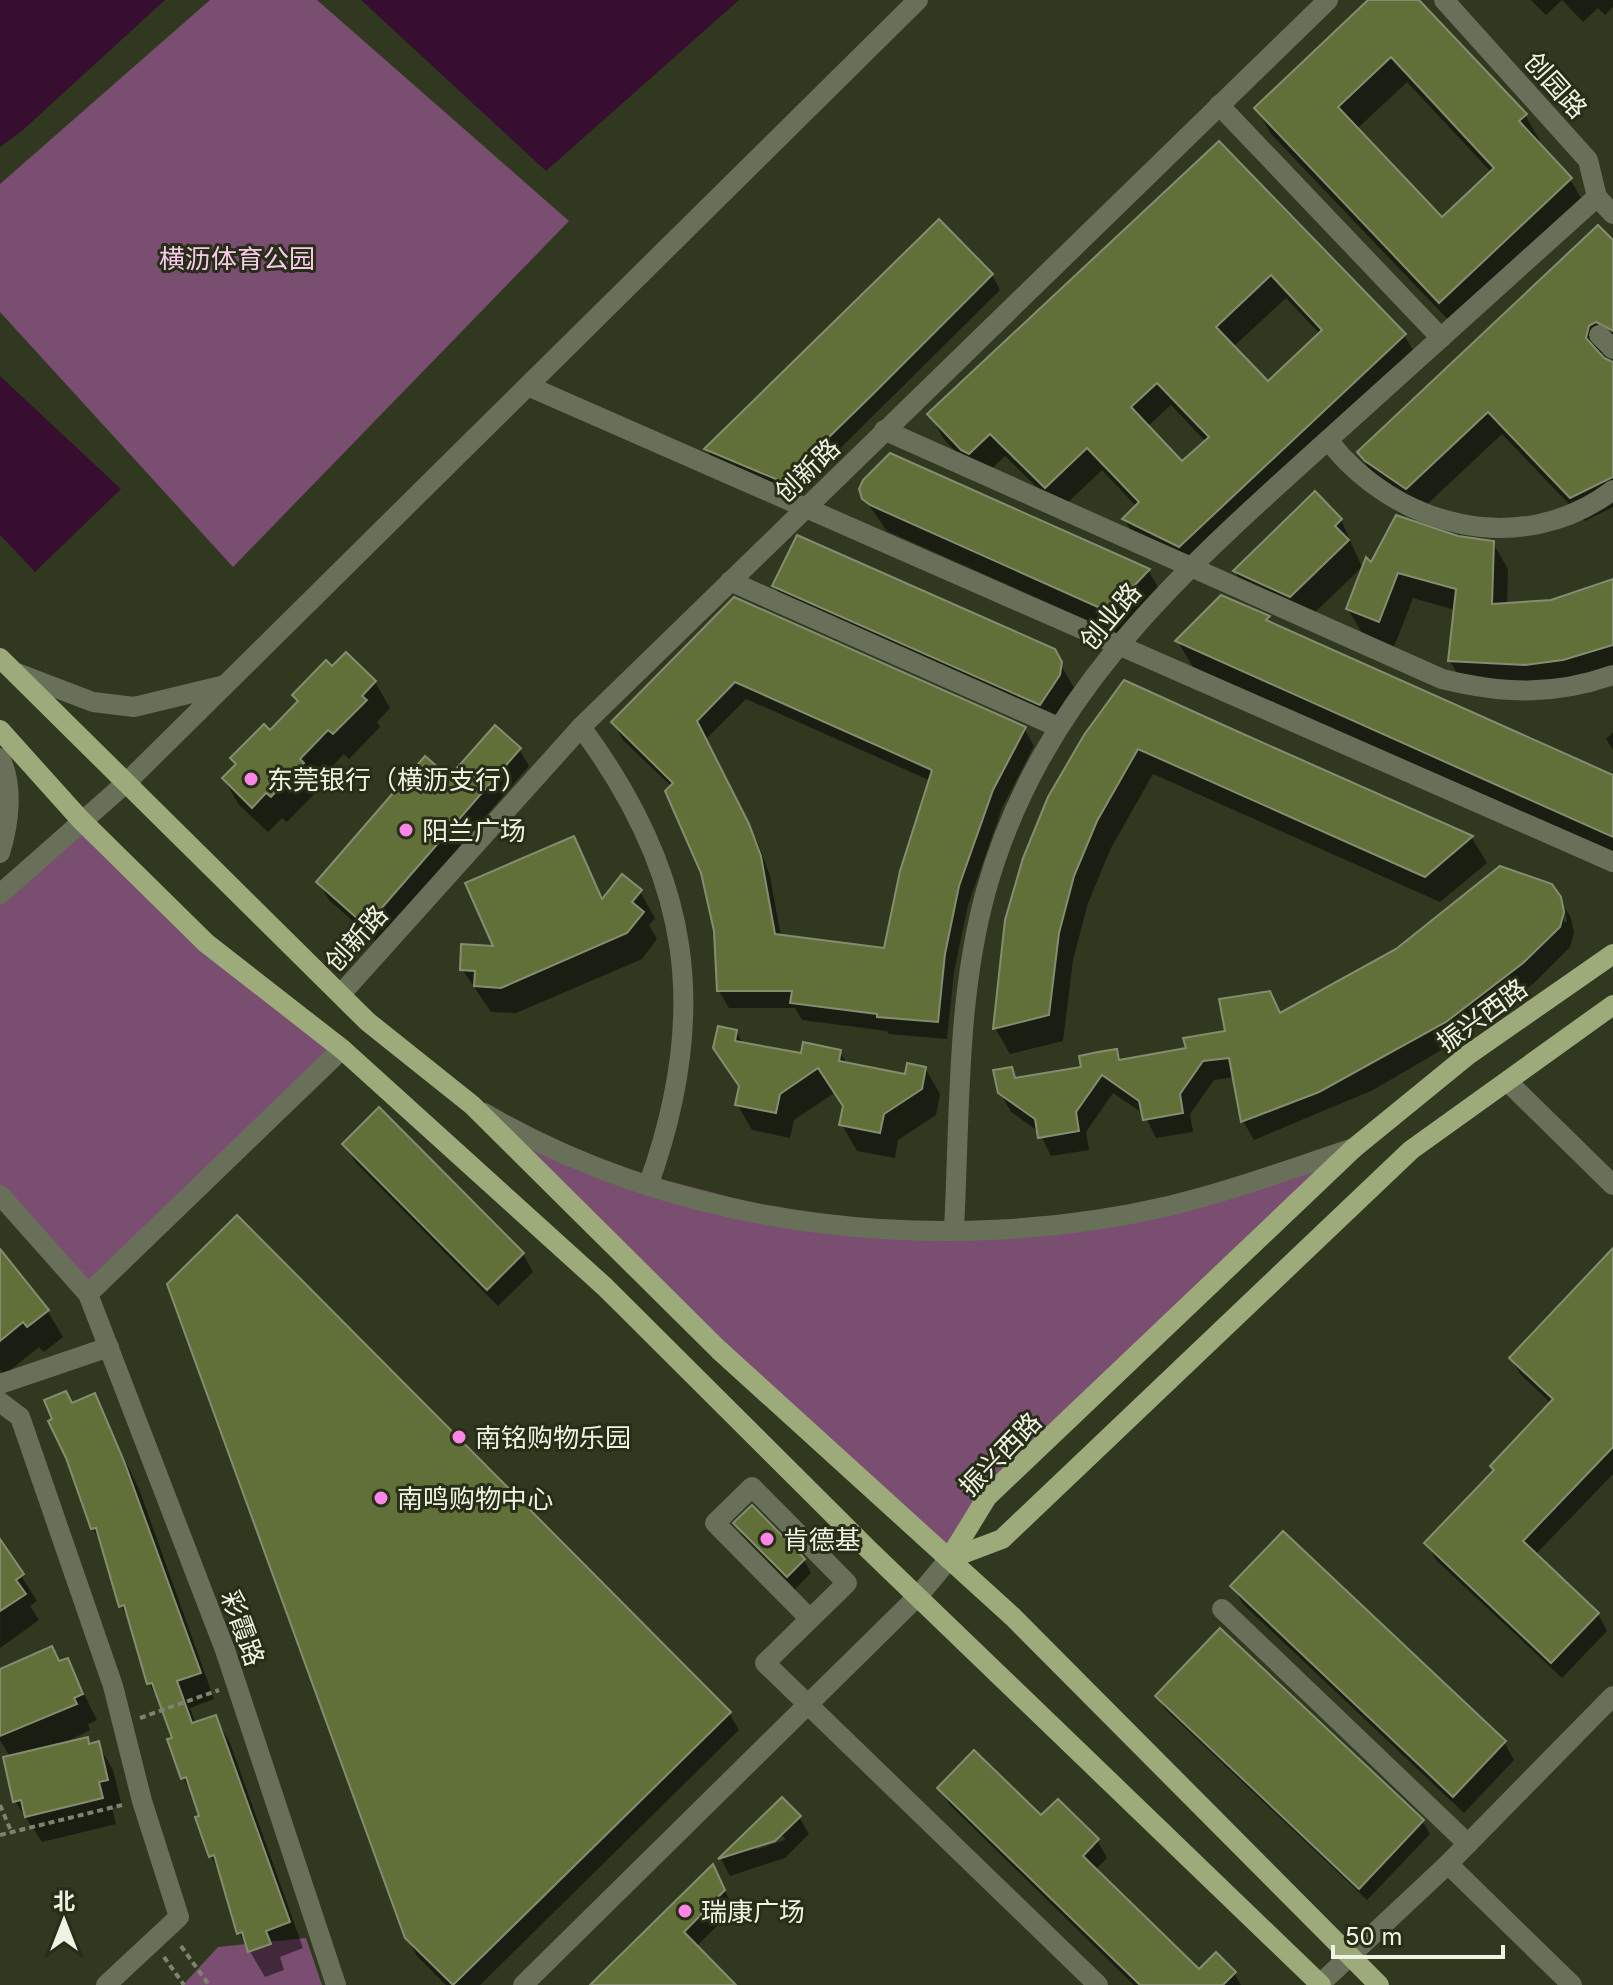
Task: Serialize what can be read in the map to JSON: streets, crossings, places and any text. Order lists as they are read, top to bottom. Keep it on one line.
{"streets":{"main road":["振兴西路"],"street":["创园路","创新路","创业路","彩霞路"]},"crossings":[["创园路","创业路"]],"parks":["横沥体育公园"],"places":["东莞银行（横沥支行）","阳兰广场","南铭购物乐园","南鸣购物中心","肯德基","瑞康广场"],"scale_bar":"50 m","north":"top"}
